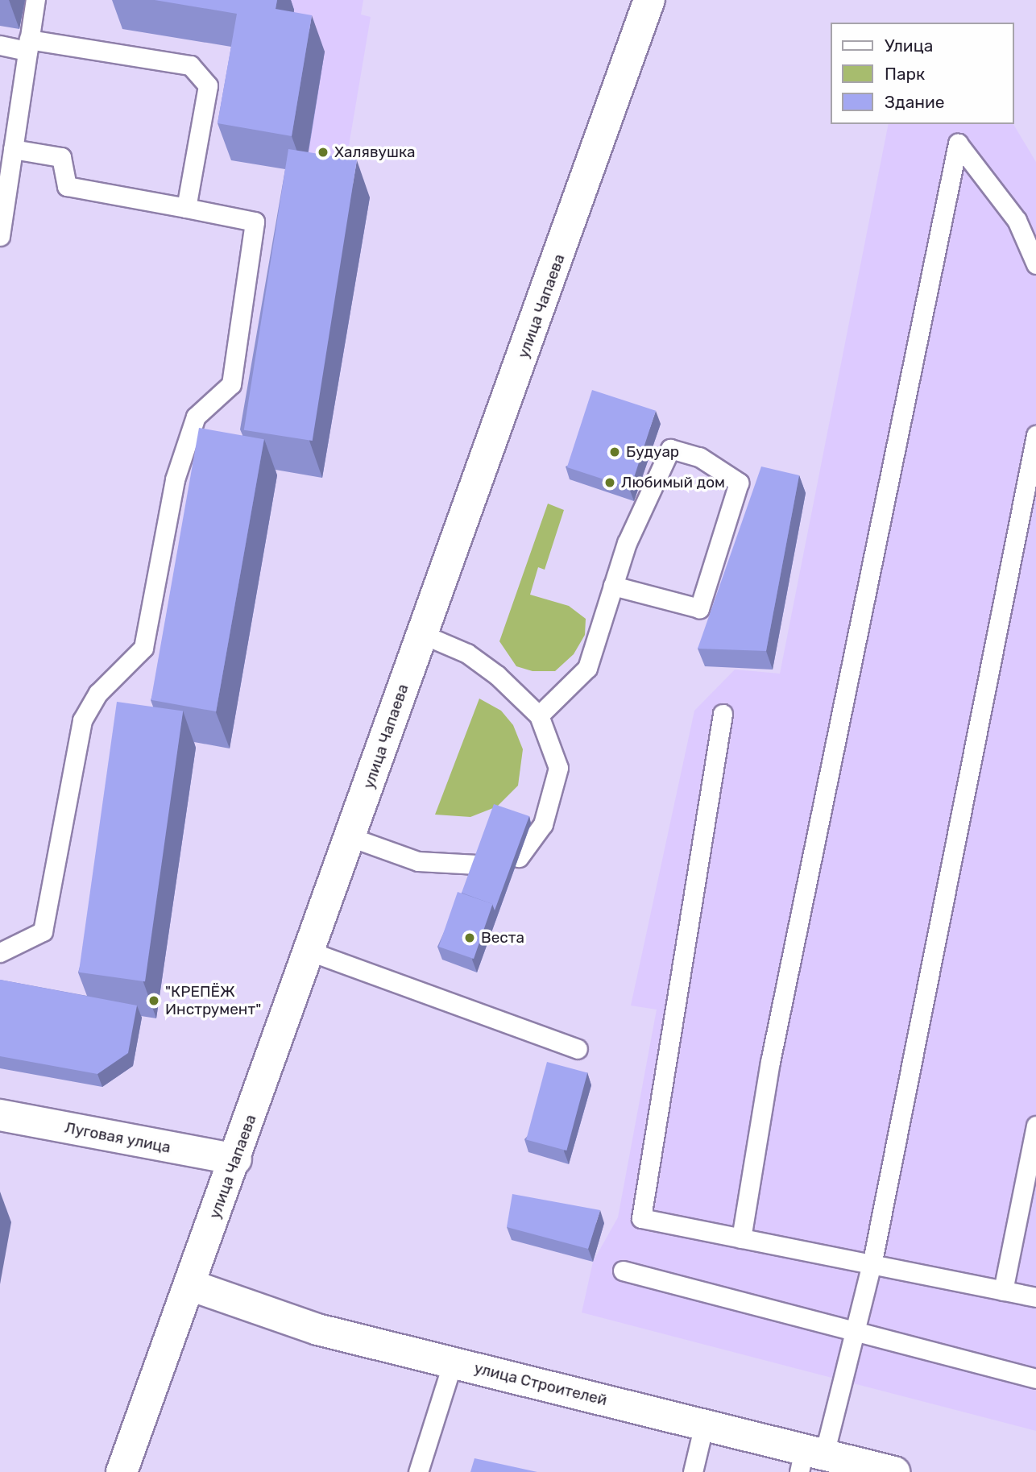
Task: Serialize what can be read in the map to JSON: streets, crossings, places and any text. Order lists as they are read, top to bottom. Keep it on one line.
{"streets":{"main road":["улица Чапаева","Луговая улица","улица Строителей"]},"crossings":[["улица Чапаева","Луговая улица"],["улица Чапаева","улица Строителей"]],"places":["Халявушка","Будуар","Любимый дом","Веста","\"КРЕПЁЖ Инструмент\""],"legend":["Улица","Парк","Здание"]}
